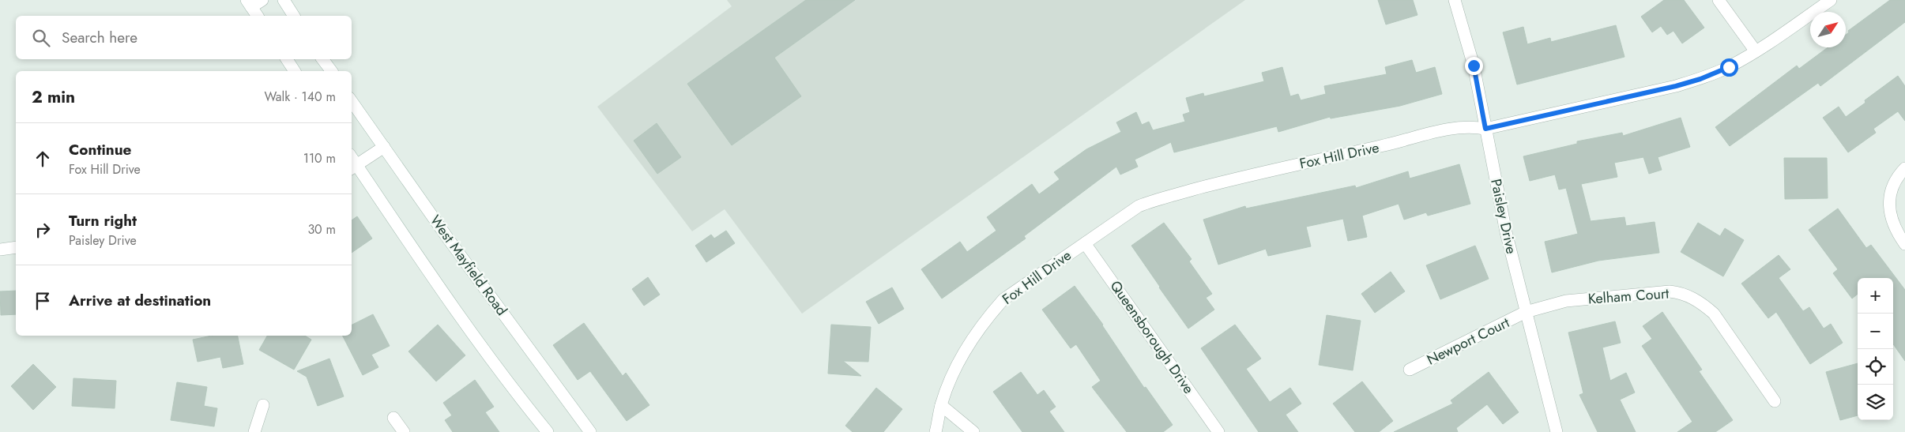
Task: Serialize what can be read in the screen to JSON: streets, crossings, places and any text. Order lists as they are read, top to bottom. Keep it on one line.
{"streets":{"street":["Fox Hill Drive","Paisley Drive","West Mayfield Road","Kelham Court","Queensborough Drive","Newport Court"]},"crossings":[["Fox Hill Drive","Paisley Drive"],["Fox Hill Drive","Queensborough Drive"],["Paisley Drive","Kelham Court"],["Paisley Drive","Newport Court"],["Kelham Court","Newport Court"]],"north":"top right","page":{"search":"Search here","heading":["2 min","Walk · 140 m"],"list":[["Continue","Fox Hill Drive","110 m"],["Turn right","Paisley Drive","30 m"],"Arrive at destination"],"map_buttons":["+","−"]}}
